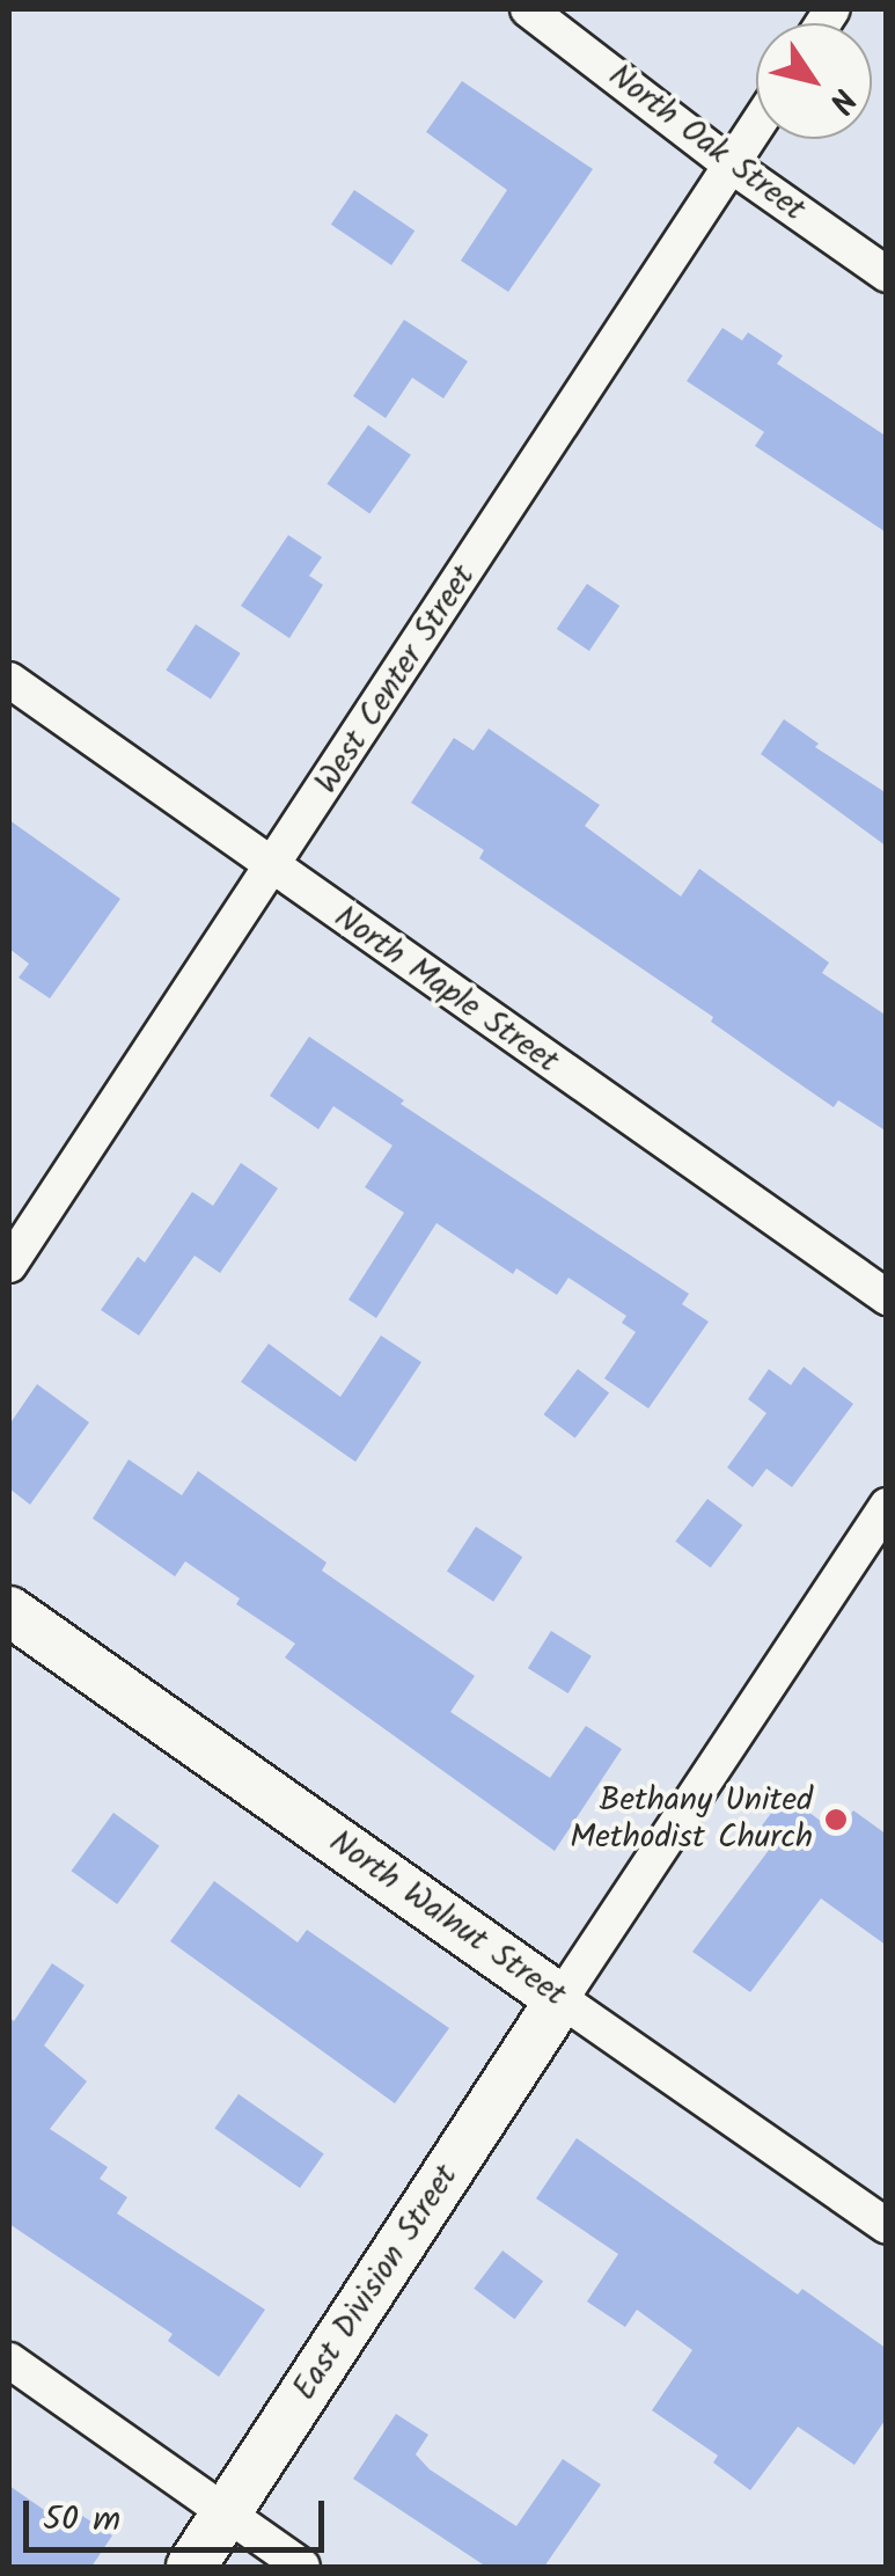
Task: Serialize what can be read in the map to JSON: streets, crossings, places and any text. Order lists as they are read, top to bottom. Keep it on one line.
{"streets":{"street":["North Oak Street","West Center Street","North Maple Street","North Walnut Street","East Division Street"]},"crossings":[["North Oak Street","West Center Street"],["West Center Street","North Maple Street"],["North Walnut Street","East Division Street"]],"places":["Bethany United Methodist Church"],"scale_bar":"50 m","north":"bottom right"}
